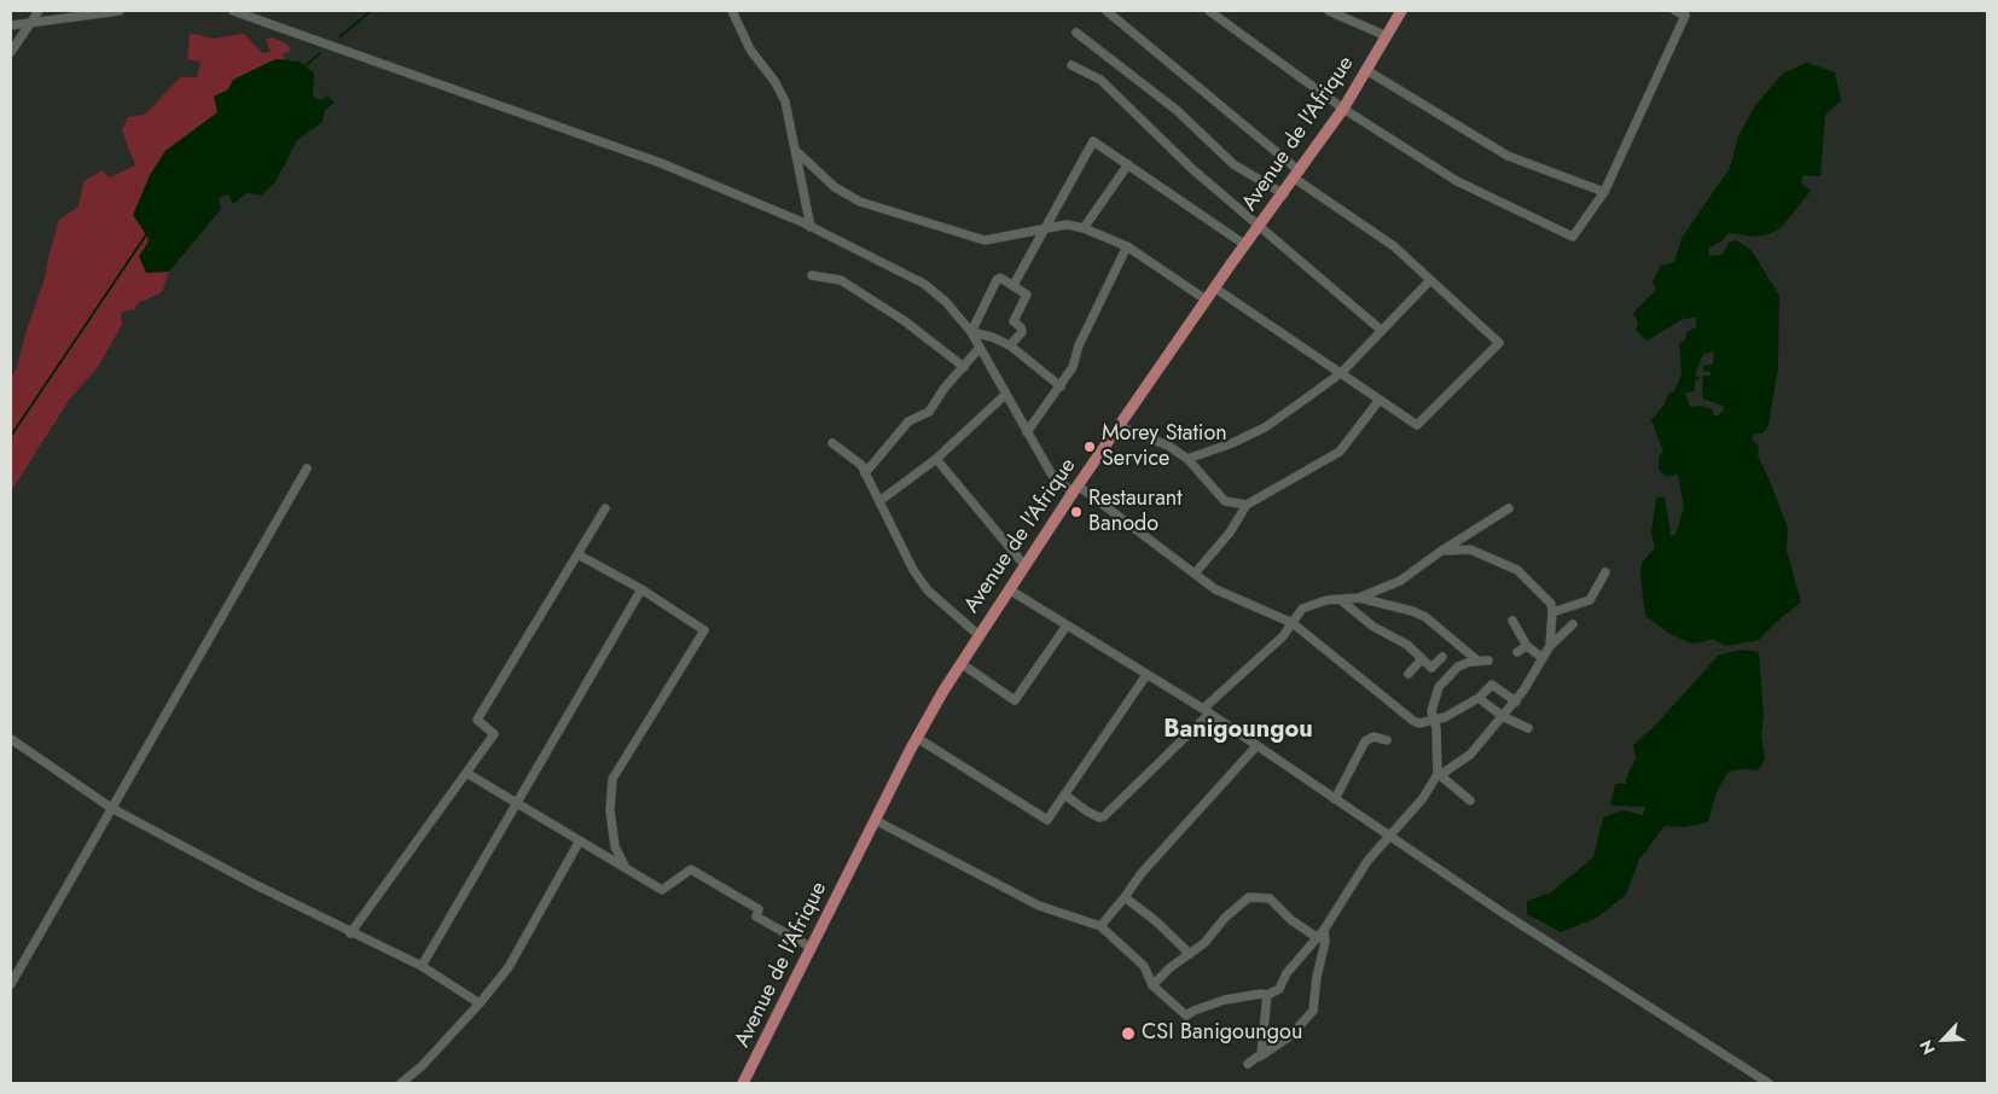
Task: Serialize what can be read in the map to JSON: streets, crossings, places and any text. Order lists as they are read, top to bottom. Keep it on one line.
{"streets":{"main road":["Avenue de l'Afrique"]},"districts":["Banigoungou"],"places":["Morey Station Service","Restaurant Banodo","CSI Banigoungou"],"north":"bottom left"}
